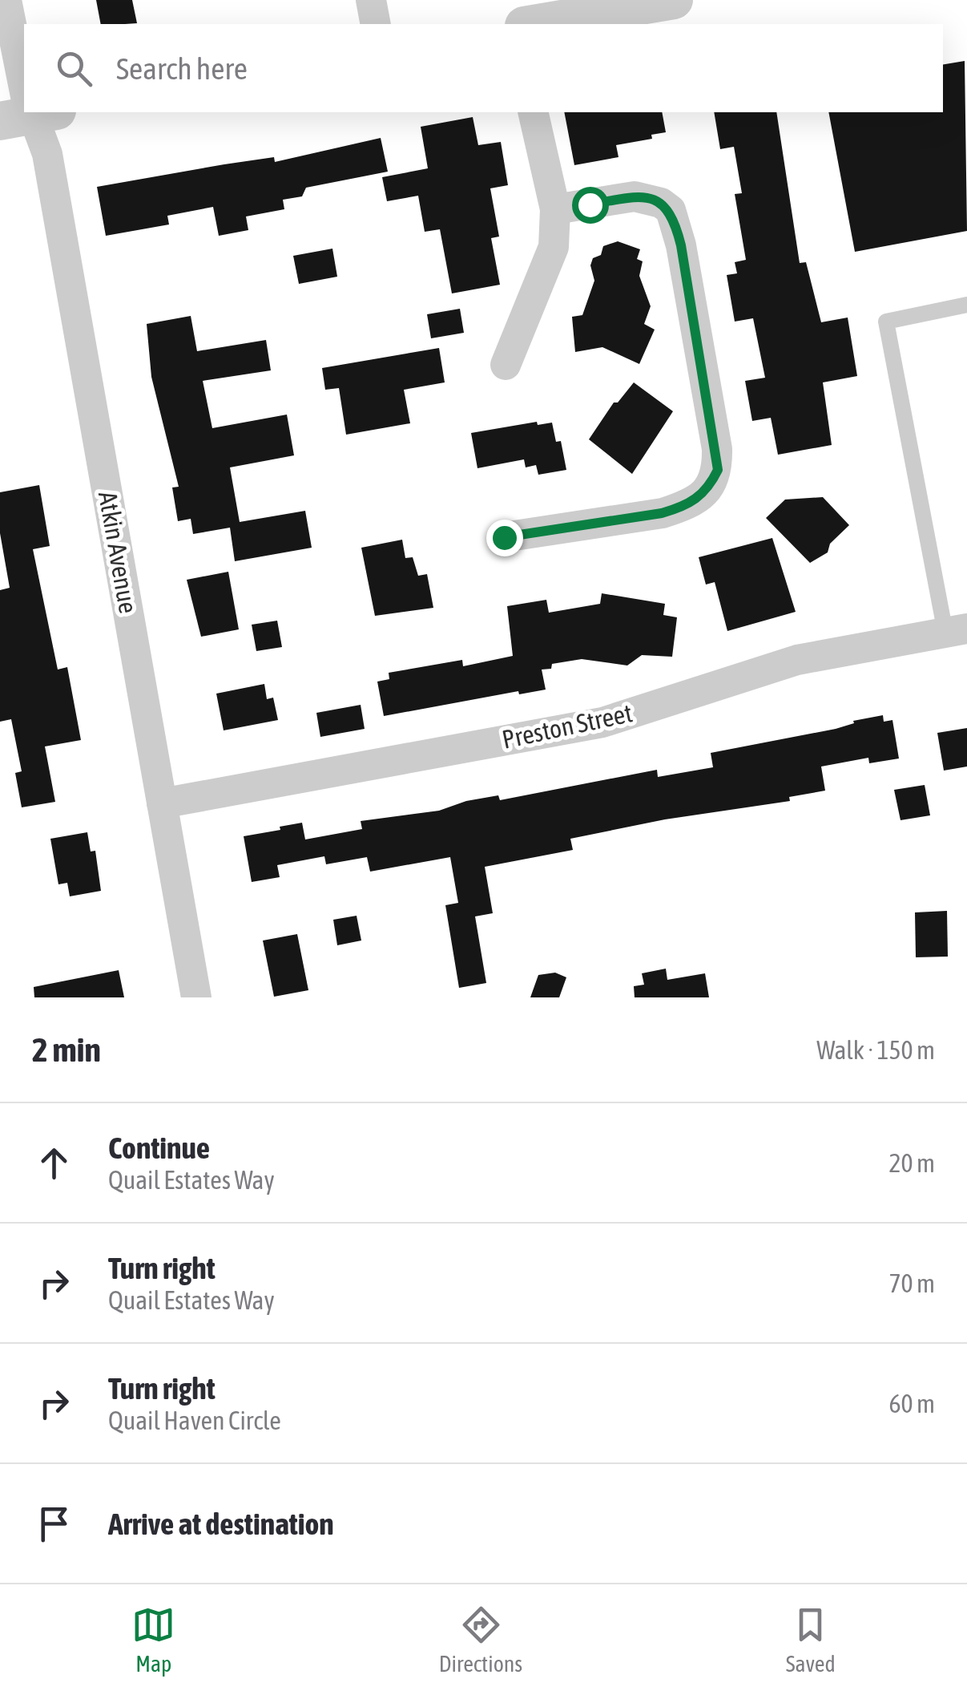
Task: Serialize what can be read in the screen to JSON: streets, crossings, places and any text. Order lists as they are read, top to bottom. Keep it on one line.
{"streets":{"street":["Atkin Avenue","Preston Street"]},"crossings":[["Atkin Avenue","Preston Street"]],"page":{"search":"Search here","heading":["2 min","Walk · 150 m"],"list":[["Continue","Quail Estates Way","20 m"],["Turn right","Quail Estates Way","70 m"],["Turn right","Quail Haven Circle","60 m"],"Arrive at destination"],"nav":["Map","Directions","Saved"]}}
